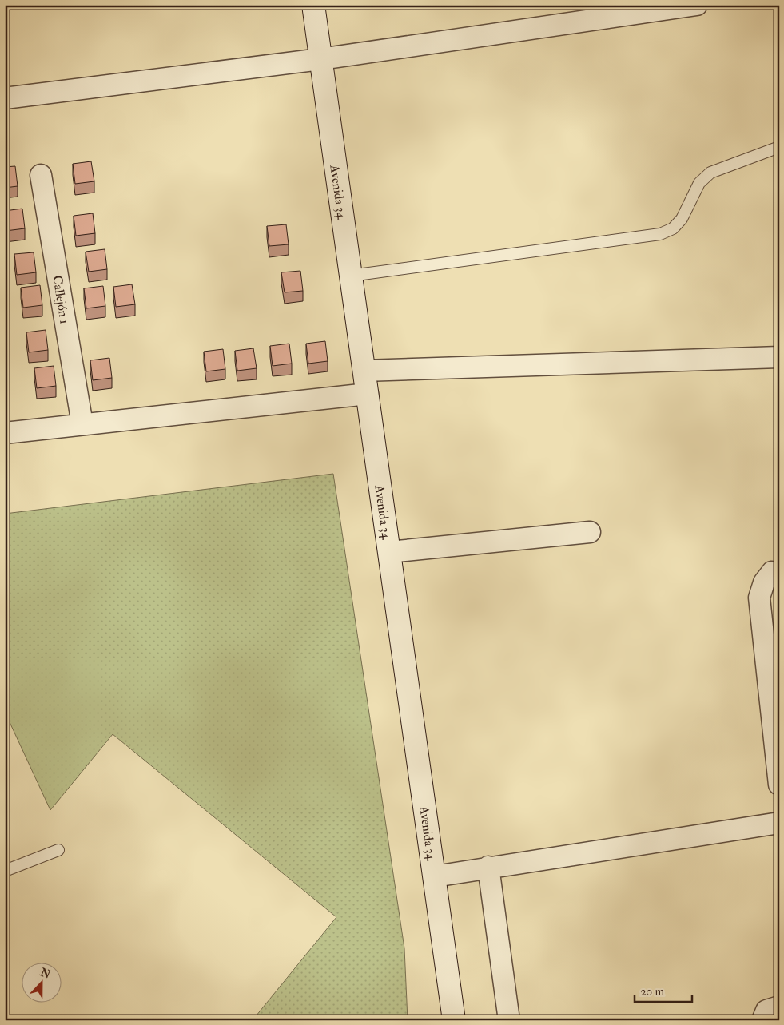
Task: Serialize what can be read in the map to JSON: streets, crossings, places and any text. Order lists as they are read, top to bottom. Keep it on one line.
{"streets":{"street":["Avenida 34","Callejón 1"]},"scale_bar":"20 m","north":"top"}
